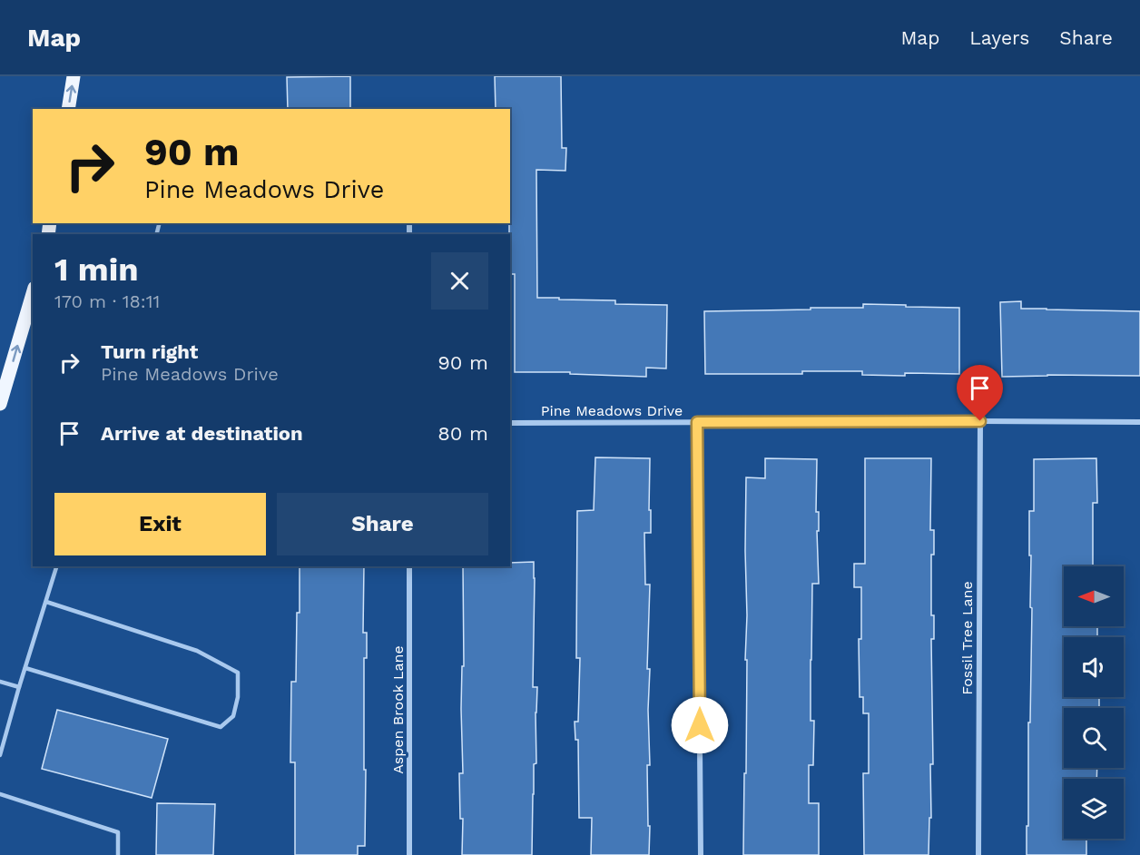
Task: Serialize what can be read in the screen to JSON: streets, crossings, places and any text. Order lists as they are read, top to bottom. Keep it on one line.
{"streets":{"street":["Pine Meadows Drive","Fossil Tree Lane","Aspen Brook Lane"]},"crossings":[["Pine Meadows Drive","Fossil Tree Lane"]],"north":"left","page":{"header":"Map","nav":["Map","Layers","Share"],"turn":["90 m","Pine Meadows Drive"],"heading":["1 min","170 m · 18:11"],"list":[{"name":"Turn right","note":"Pine Meadows Drive","value":"90 m"},{"name":"Arrive at destination","value":"80 m"}],"buttons":["Exit","Share"]}}
